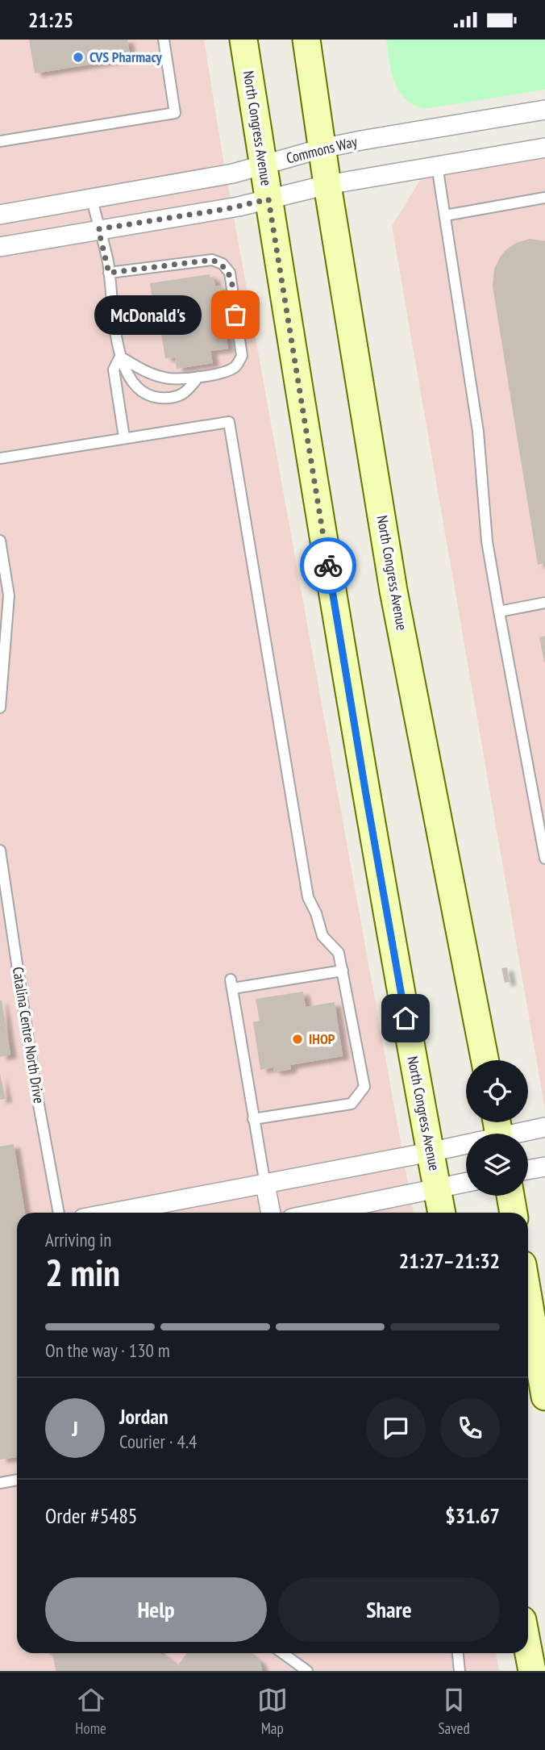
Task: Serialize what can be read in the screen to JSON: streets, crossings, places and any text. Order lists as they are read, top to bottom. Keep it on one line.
{"streets":{"main road":["North Congress Avenue"],"street":["Commons Way"],"lane":["Catalina Centre North Drive"]},"crossings":[["North Congress Avenue","Commons Way"]],"places":["CVS Pharmacy","McDonald's","IHOP"],"page":{"status":"21:25","bubble":"McDonald's","heading":["2 min","Arriving in","21:27–21:32"],"panel":["Jordan","Courier · 4.4","Order #5485","$31.67"],"bar":"On the way · 130 m","round":"J","buttons":["Help","Share"],"tabs":["Home","Map","Saved"]}}
